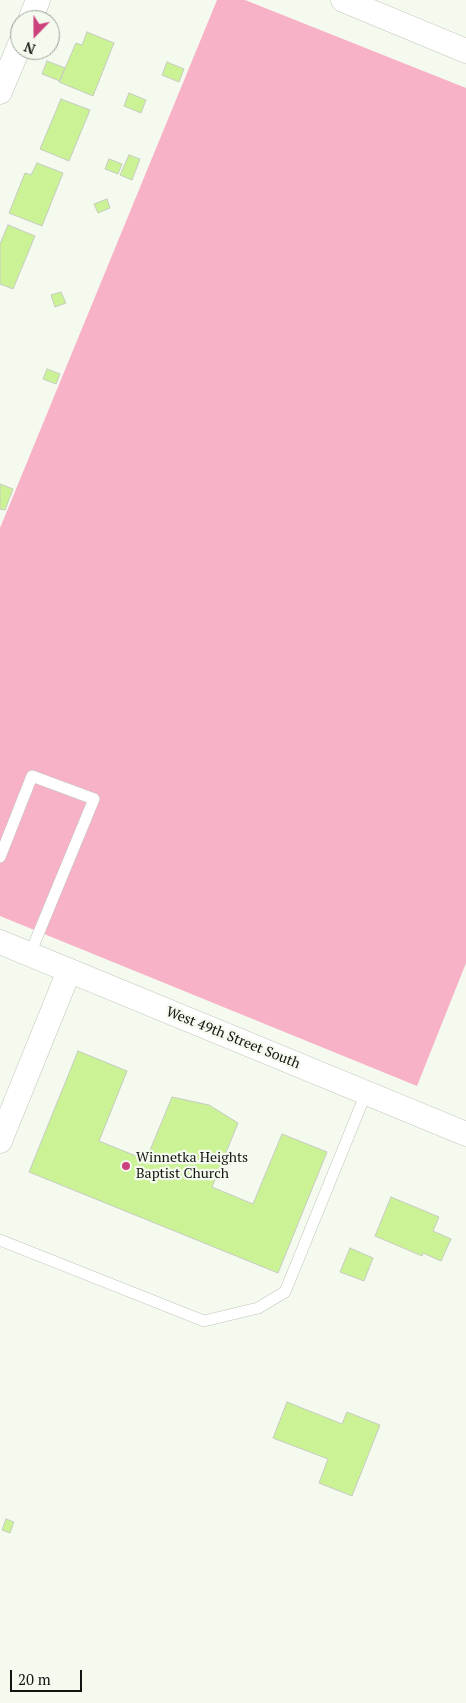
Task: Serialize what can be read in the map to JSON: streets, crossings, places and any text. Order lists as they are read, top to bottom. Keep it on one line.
{"streets":{"street":["West 49th Street South"]},"places":["Winnetka Heights Baptist Church"],"scale_bar":"20 m","north":"bottom"}
